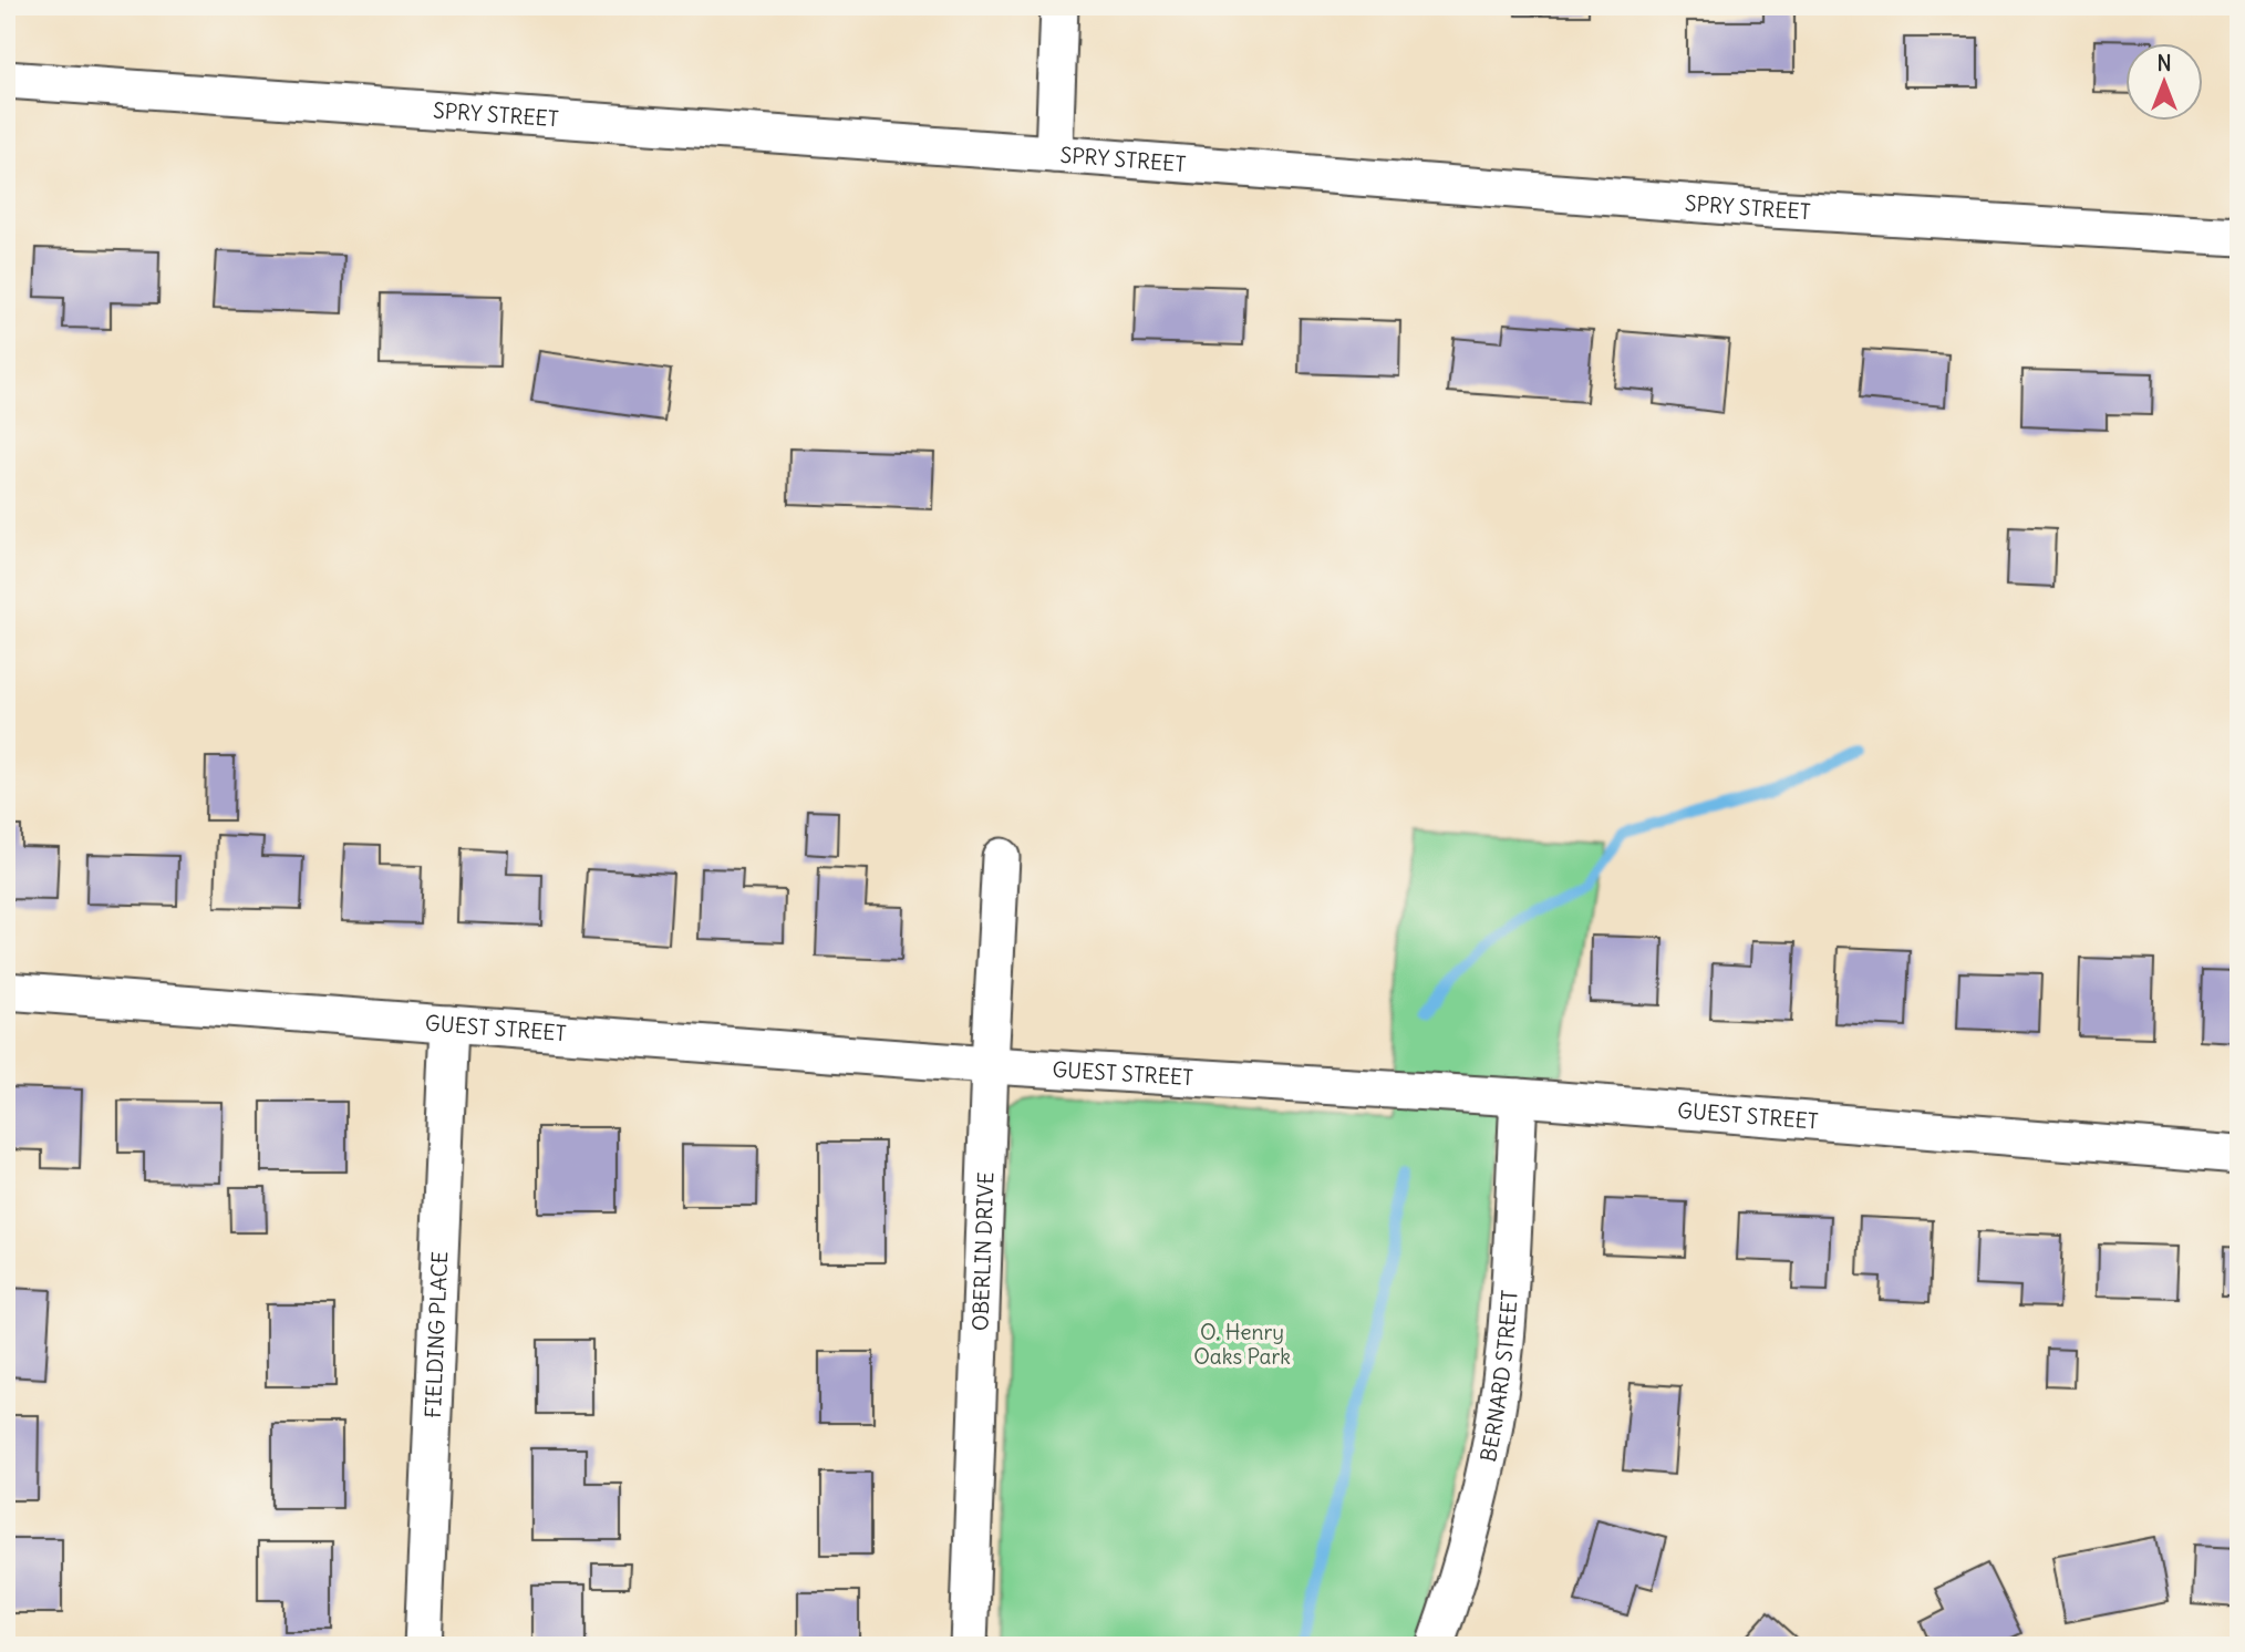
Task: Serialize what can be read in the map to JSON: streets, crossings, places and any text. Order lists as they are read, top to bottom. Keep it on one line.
{"streets":{"street":["SPRY STREET","GUEST STREET","OBERLIN DRIVE","FIELDING PLACE","BERNARD STREET"]},"crossings":[["GUEST STREET","OBERLIN DRIVE"],["GUEST STREET","FIELDING PLACE"],["GUEST STREET","BERNARD STREET"]],"parks":["O. Henry Oaks Park"],"north":"top"}
